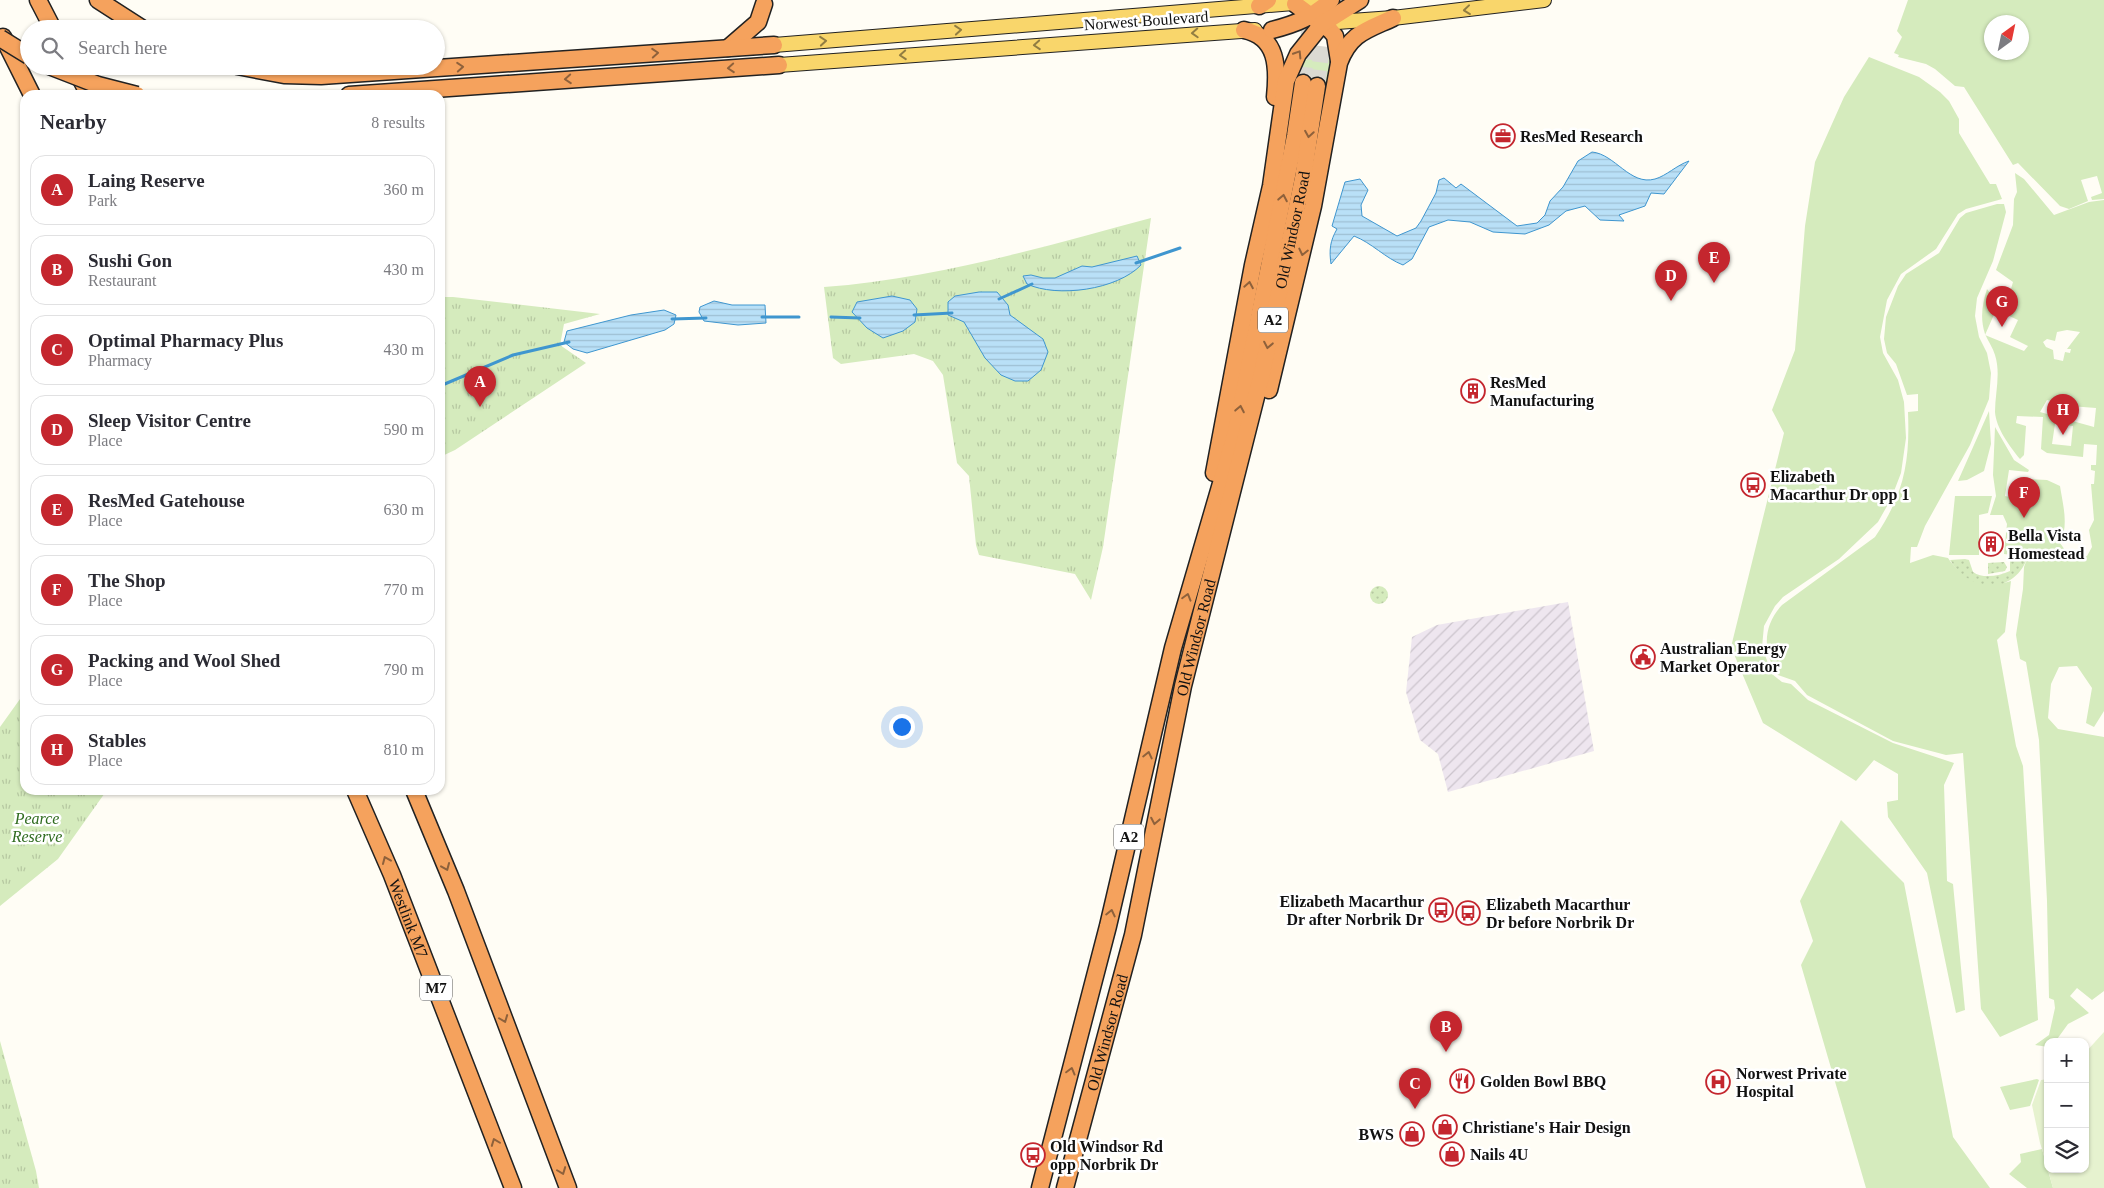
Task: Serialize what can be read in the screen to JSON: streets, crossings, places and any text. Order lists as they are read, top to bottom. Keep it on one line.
{"streets":{"highway":["Old Windsor Road","A2","Westlink M7","M7"],"main road":["Norwest Boulevard"]},"parks":["Pearce Reserve"],"places":{"office":["ResMed Research"],"building":["ResMed Manufacturing","Bella Vista Homestead"],"bus stop":["Elizabeth Macarthur Dr opp 1","Elizabeth Macarthur Dr after Norbrik Dr","Elizabeth Macarthur Dr before Norbrik Dr","Old Windsor Rd opp Norbrik Dr"],"public building":["Australian Energy Market Operator"],"restaurant":["Golden Bowl BBQ"],"hospital":["Norwest Private Hospital"],"shop":["Christiane's Hair Design","BWS","Nails 4U"]},"north":"top right","page":{"search":"Search here","heading":["Nearby","8 results"],"list":[{"mark":"A","name":"Laing Reserve","note":"Park","value":"360 m"},{"mark":"B","name":"Sushi Gon","note":"Restaurant","value":"430 m"},{"mark":"C","name":"Optimal Pharmacy Plus","note":"Pharmacy","value":"430 m"},{"mark":"D","name":"Sleep Visitor Centre","note":"Place","value":"590 m"},{"mark":"E","name":"ResMed Gatehouse","note":"Place","value":"630 m"},{"mark":"F","name":"The Shop","note":"Place","value":"770 m"},{"mark":"G","name":"Packing and Wool Shed","note":"Place","value":"790 m"},{"mark":"H","name":"Stables","note":"Place","value":"810 m"}],"pins":["E","D","G","A","H","F","B","C"],"map_buttons":["+","−"]}}
